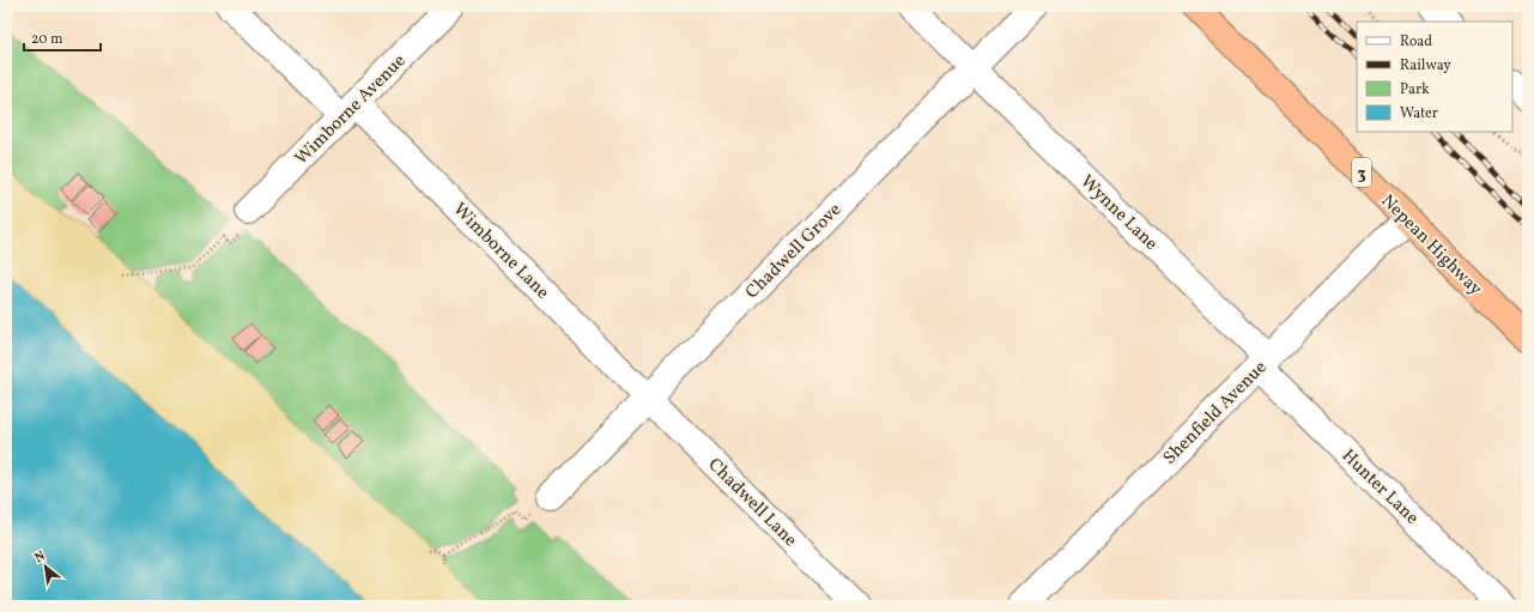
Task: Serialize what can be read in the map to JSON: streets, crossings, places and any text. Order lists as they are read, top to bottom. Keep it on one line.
{"streets":{"highway":["3","Nepean Highway"],"street":["Wimborne Avenue","Wynne Lane","Wimborne Lane","Chadwell Grove","Shenfield Avenue","Hunter Lane","Chadwell Lane"]},"crossings":[["Wimborne Avenue","Wimborne Lane"],["Wynne Lane","Chadwell Grove"],["Wynne Lane","Shenfield Avenue"],["Wynne Lane","Hunter Lane"],["Nepean Highway","Shenfield Avenue"],["Wimborne Lane","Chadwell Grove"],["Wimborne Lane","Chadwell Lane"],["Chadwell Grove","Chadwell Lane"],["Shenfield Avenue","Hunter Lane"]],"legend":["Road","Railway","Park","Water"],"scale_bar":"20 m","north":"top left"}
